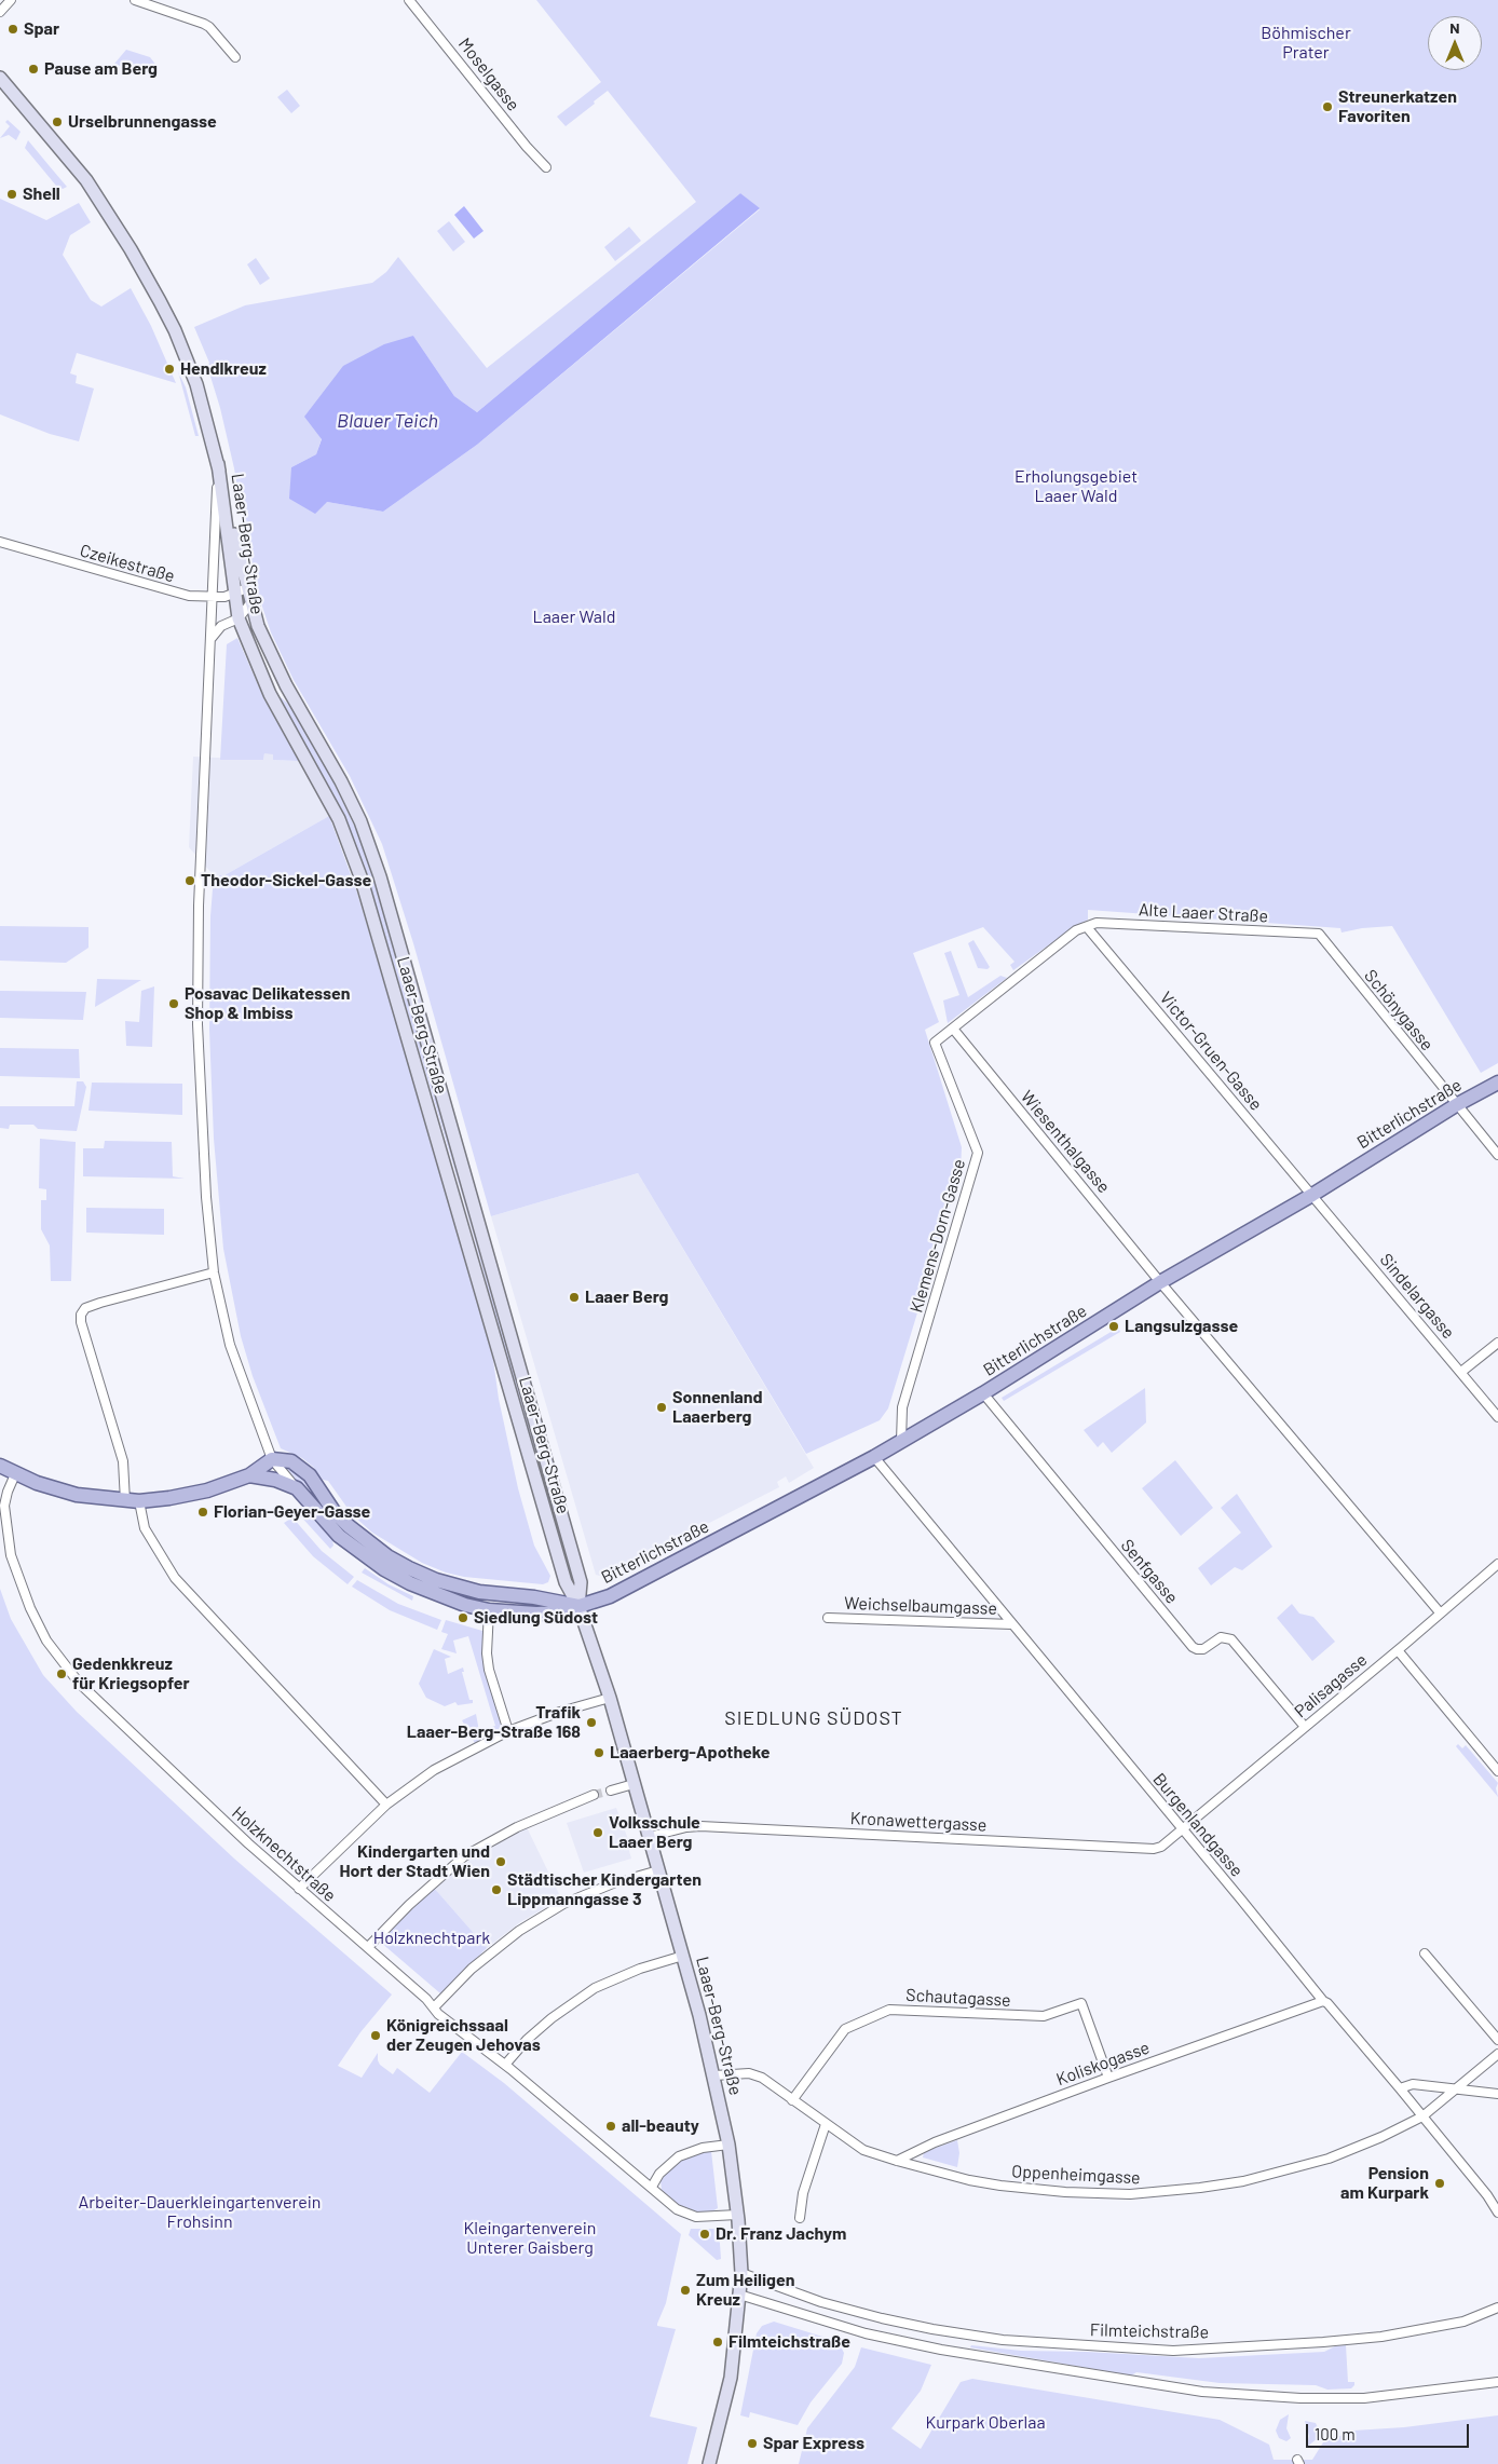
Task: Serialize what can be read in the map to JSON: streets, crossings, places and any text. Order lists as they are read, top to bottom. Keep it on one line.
{"streets":{"main road":["Laaer-Berg-Straße","Bitterlichstraße"],"street":["Moselgasse","Czeikestraße","Alte Laaer Straße","Schönygasse","Victor-Gruen-Gasse","Wiesenthalgasse","Klemens-Dorn-Gasse","Sindelargasse","Senfgasse","Weichselbaumgasse","Palisagasse","Kronawettergasse","Burgenlandgasse","Holzknechtstraße","Schautagasse","Koliskogasse","Oppenheimgasse","Filmteichstraße"]},"crossings":[["Laaer-Berg-Straße","Czeikestraße"],["Laaer-Berg-Straße","Bitterlichstraße"],["Laaer-Berg-Straße","Kronawettergasse"],["Laaer-Berg-Straße","Holzknechtstraße"],["Laaer-Berg-Straße","Oppenheimgasse"],["Laaer-Berg-Straße","Filmteichstraße"],["Alte Laaer Straße","Schönygasse"],["Alte Laaer Straße","Victor-Gruen-Gasse"],["Alte Laaer Straße","Klemens-Dorn-Gasse"],["Schönygasse","Bitterlichstraße"],["Victor-Gruen-Gasse","Bitterlichstraße"],["Victor-Gruen-Gasse","Klemens-Dorn-Gasse"],["Victor-Gruen-Gasse","Sindelargasse"],["Bitterlichstraße","Wiesenthalgasse"],["Bitterlichstraße","Klemens-Dorn-Gasse"],["Bitterlichstraße","Sindelargasse"],["Bitterlichstraße","Senfgasse"],["Bitterlichstraße","Burgenlandgasse"],["Wiesenthalgasse","Klemens-Dorn-Gasse"],["Senfgasse","Palisagasse"],["Weichselbaumgasse","Burgenlandgasse"],["Palisagasse","Kronawettergasse"],["Palisagasse","Burgenlandgasse"],["Kronawettergasse","Burgenlandgasse"],["Burgenlandgasse","Koliskogasse"],["Burgenlandgasse","Oppenheimgasse"],["Schautagasse","Koliskogasse"],["Schautagasse","Oppenheimgasse"],["Koliskogasse","Oppenheimgasse"]],"districts":["SIEDLUNG SÜDOST"],"water":["Blauer Teich"],"parks":["Böhmischer Prater","Erholungsgebiet Laaer Wald","Laaer Wald","Holzknechtpark","Arbeiter-Dauerkleingartenverein Frohsinn","Kleingartenverein Unterer Gaisberg","Kurpark Oberlaa"],"places":["Spar","Pause am Berg","Streunerkatzen Favoriten","Urselbrunnengasse","Shell","Hendlkreuz","Theodor-Sickel-Gasse","Posavac Delikatessen Shop & Imbiss","Laaer Berg","Langsulzgasse","Sonnenland Laaerberg","Florian-Geyer-Gasse","Siedlung Südost","Gedenkkreuz für Kriegsopfer","Trafik Laaer-Berg-Straße 168","Laaerberg-Apotheke","Volksschule Laaer Berg","Kindergarten und Hort der Stadt Wien","Städtischer Kindergarten Lippmanngasse 3","Königreichssaal der Zeugen Jehovas","all-beauty","Pension am Kurpark","Dr. Franz Jachym","Zum Heiligen Kreuz","Filmteichstraße","Spar Express"],"scale_bar":"100 m","north":"top"}
